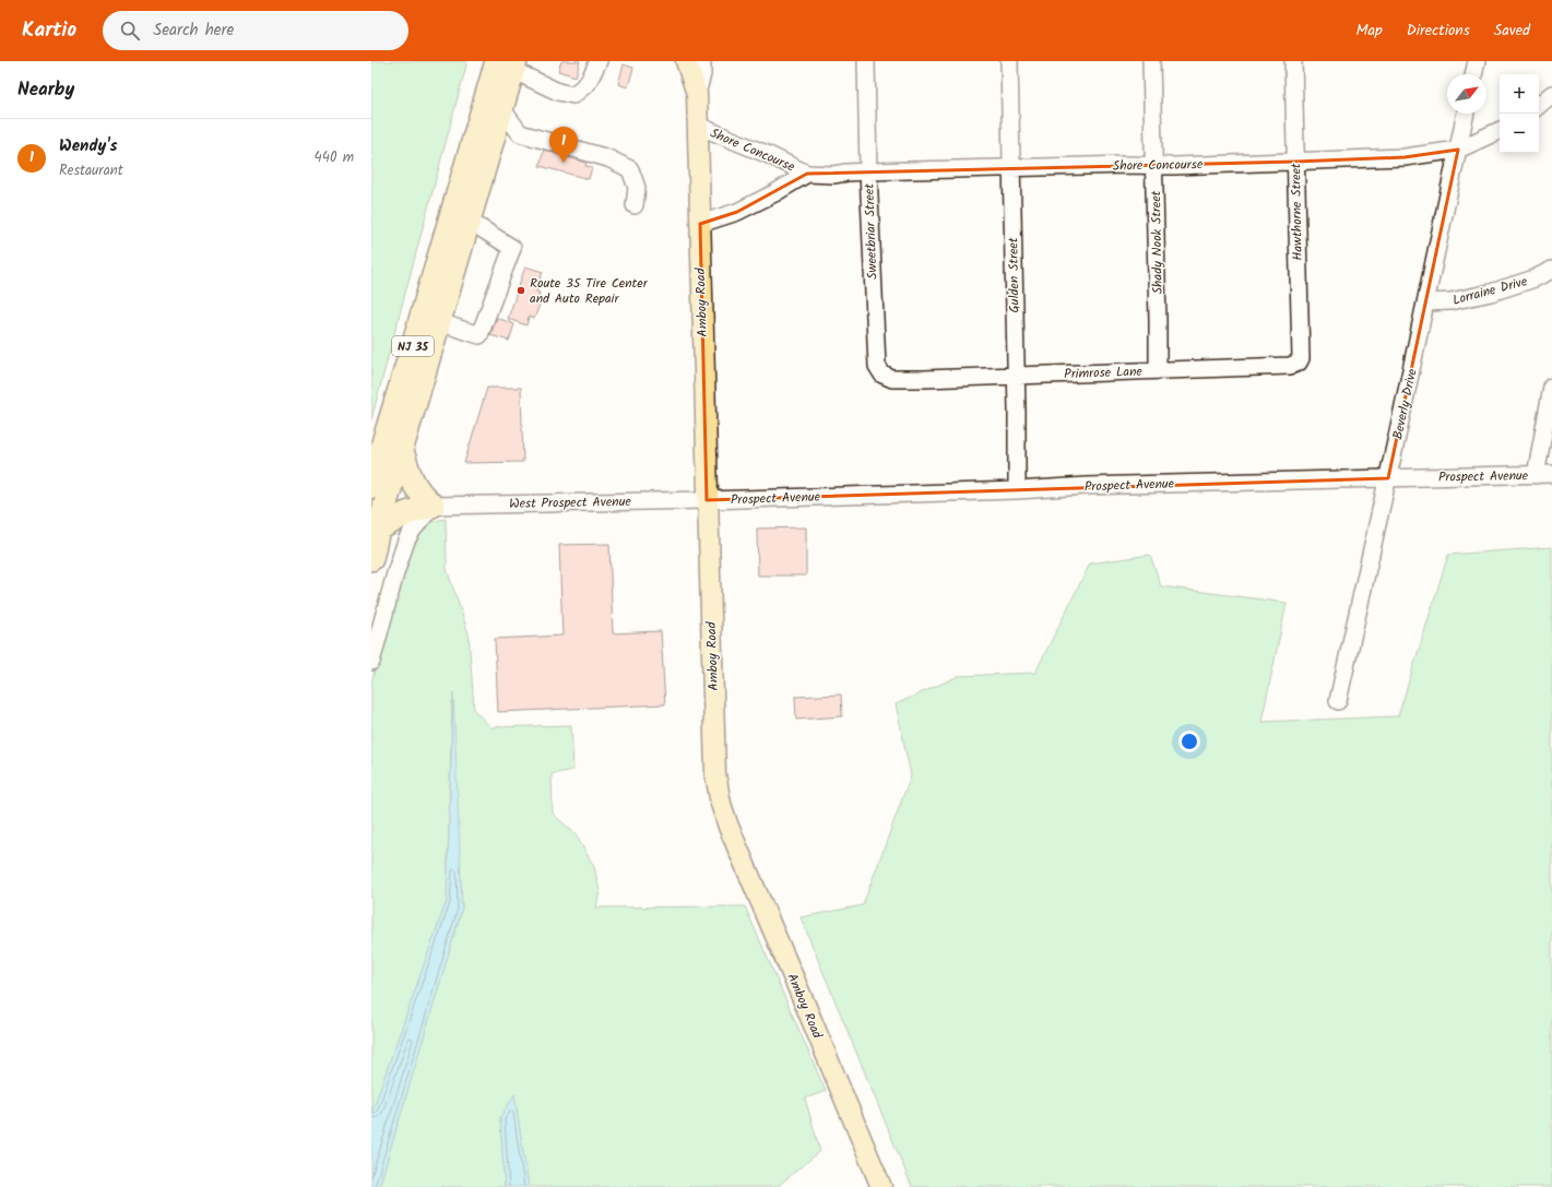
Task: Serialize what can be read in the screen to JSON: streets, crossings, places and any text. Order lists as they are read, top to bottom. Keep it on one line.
{"streets":{"highway":["NJ 35"],"main road":["Amboy Road"],"street":["Shore Concourse","Hawthorne Street","Sweetbriar Street","Shady Nook Street","Gulden Street","Lorraine Drive","Primrose Lane","Beverly Drive","Prospect Avenue","West Prospect Avenue"]},"crossings":[["Shore Concourse","Hawthorne Street"],["Shore Concourse","Sweetbriar Street"],["Shore Concourse","Shady Nook Street"],["Shore Concourse","Gulden Street"],["Shore Concourse","Amboy Road"],["Shore Concourse","Beverly Drive"],["Hawthorne Street","Primrose Lane"],["Sweetbriar Street","Primrose Lane"],["Shady Nook Street","Primrose Lane"],["Gulden Street","Primrose Lane"],["Gulden Street","Prospect Avenue"],["Lorraine Drive","Beverly Drive"],["Amboy Road","Prospect Avenue"],["Amboy Road","West Prospect Avenue"],["Beverly Drive","Prospect Avenue"],["Prospect Avenue","West Prospect Avenue"]],"places":["Route 35 Tire Center and Auto Repair"],"north":"top right","page":{"header":"Kartio","search":"Search here","nav":["Map","Directions","Saved"],"heading":"Nearby","map_buttons":["+","−"],"list":[{"mark":"1","name":"Wendy's","note":"Restaurant","value":"440 m"}],"pins":"1"}}
